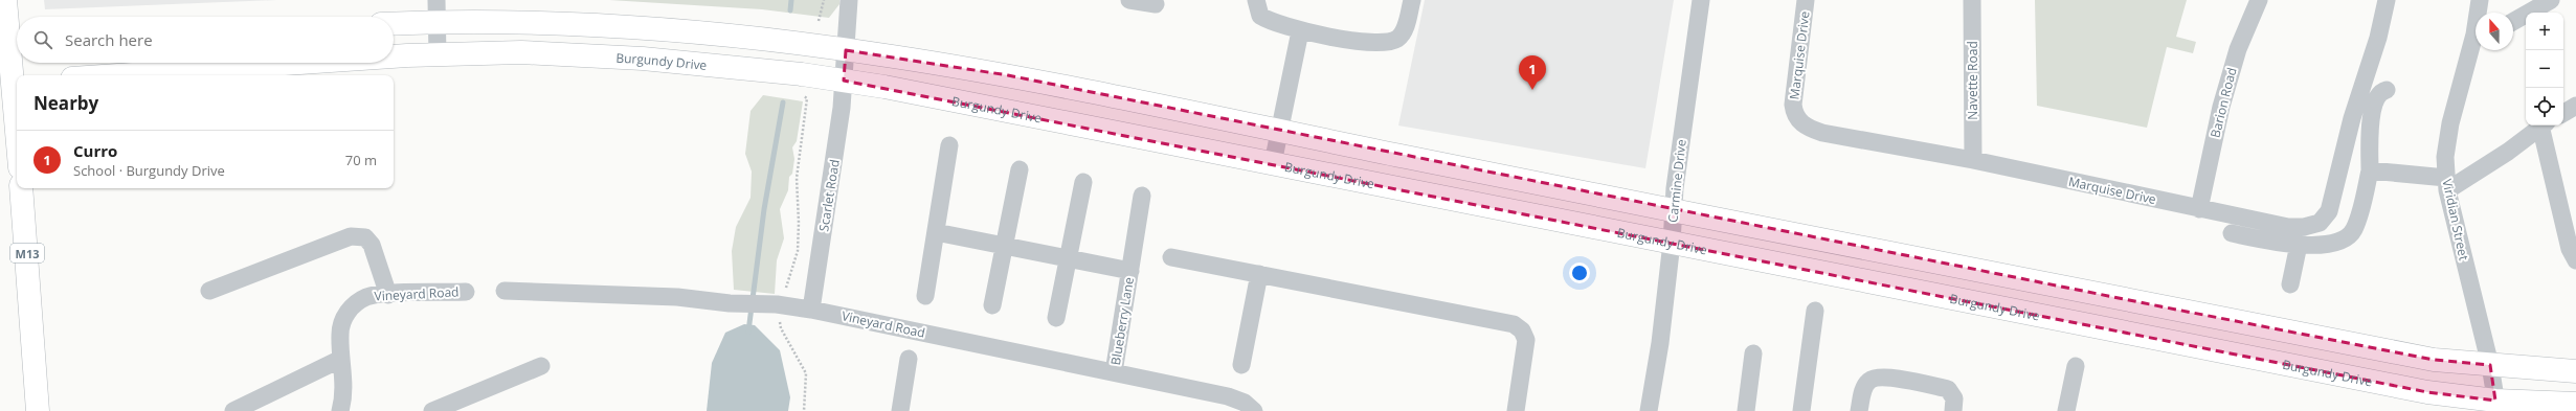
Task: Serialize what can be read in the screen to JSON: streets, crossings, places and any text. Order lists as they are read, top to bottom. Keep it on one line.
{"streets":{"main road":["Burgundy Drive","M13"],"street":["Marquise Drive","Navette Road","Barion Road","Carmine Drive","Scarlet Road","Viridian Street","Vineyard Road","Blueberry Lane"]},"crossings":[["Marquise Drive","Navette Road"],["Marquise Drive","Barion Road"],["Burgundy Drive","Carmine Drive"],["Burgundy Drive","Scarlet Road"],["Burgundy Drive","Viridian Street"],["Scarlet Road","Vineyard Road"],["Vineyard Road","Blueberry Lane"]],"north":"top","page":{"map_buttons":["+","−"],"search":"Search here","pins":"1","heading":"Nearby","list":[{"mark":"1","name":"Curro","note":"School · Burgundy Drive","value":"70 m"}]}}
